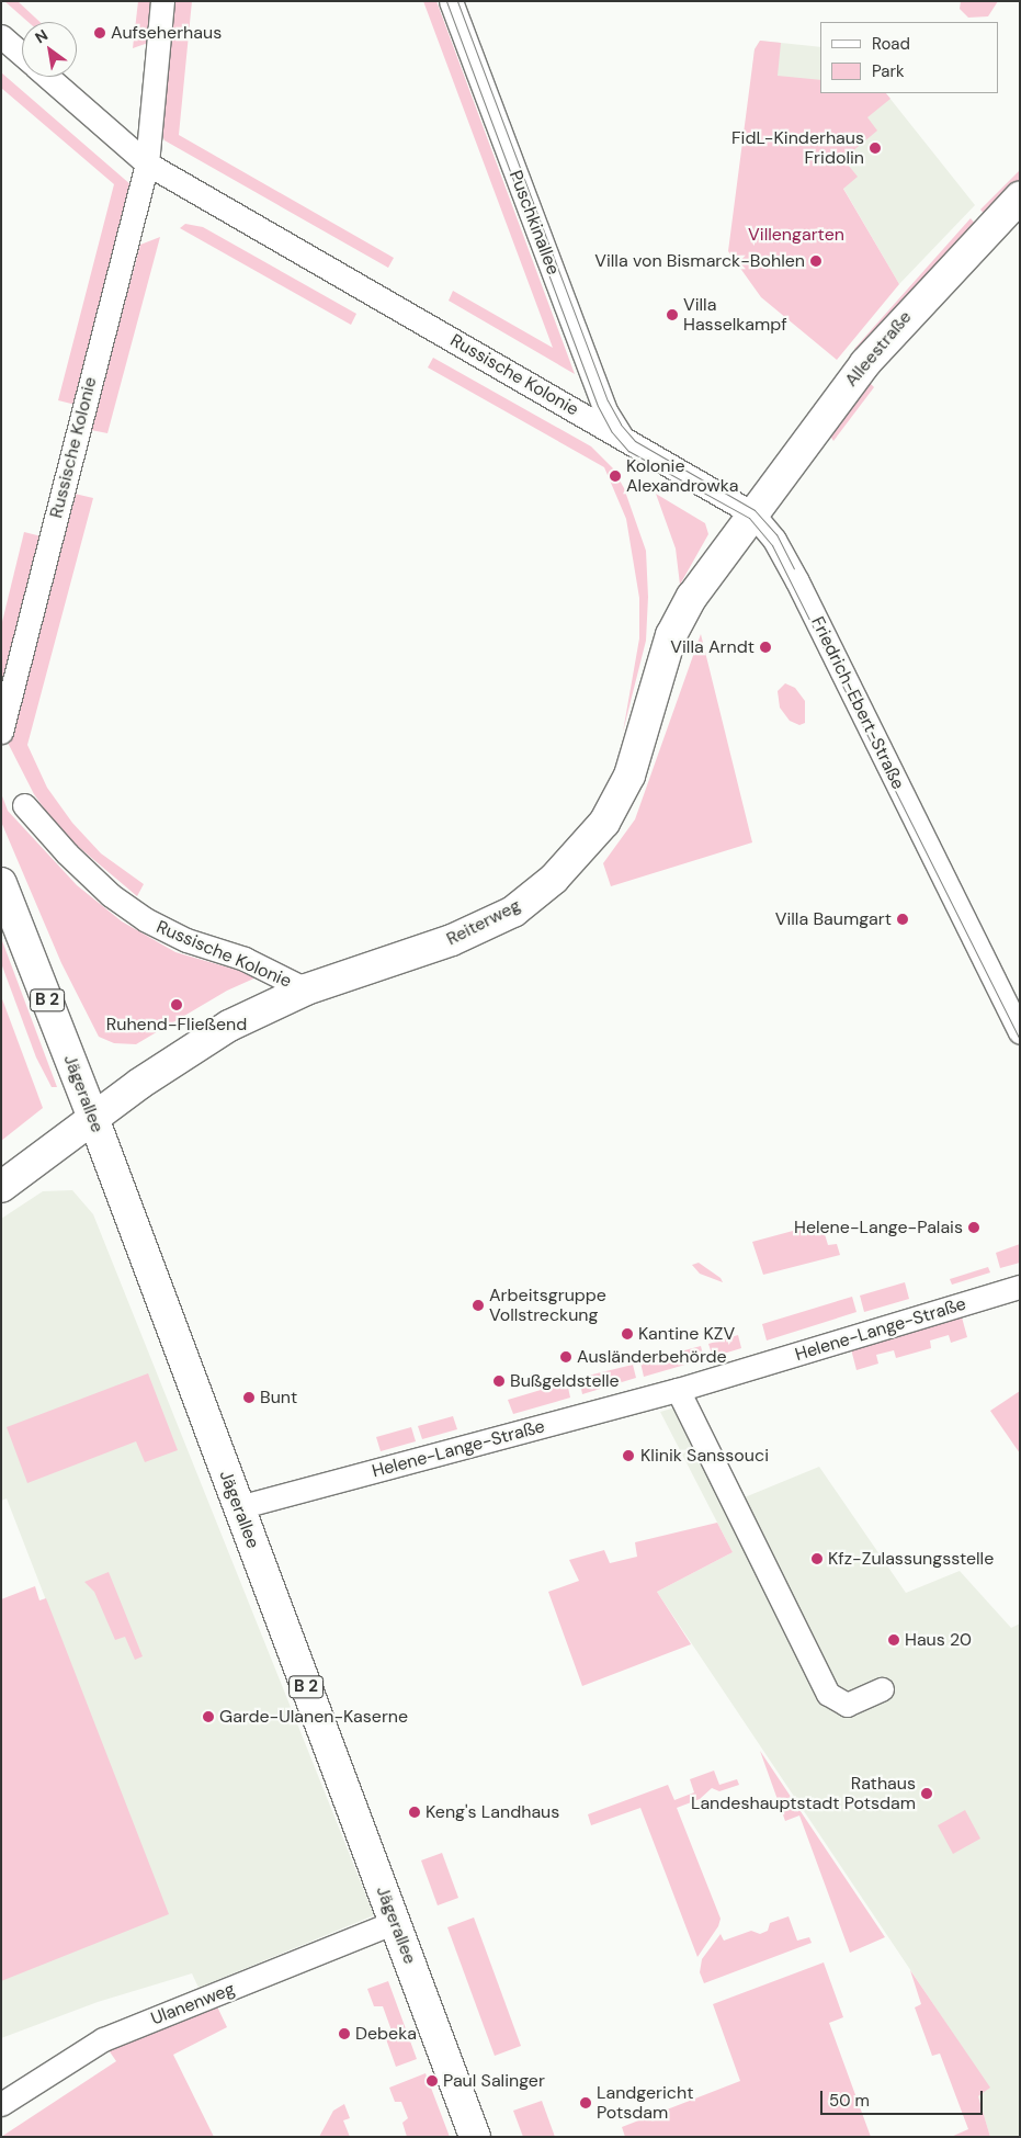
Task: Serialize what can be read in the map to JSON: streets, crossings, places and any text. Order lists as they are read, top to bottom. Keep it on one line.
{"streets":{"street":["Puschkinallee","Alleestraße","Russische Kolonie","Friedrich-Ebert-Straße","Reiterweg","B 2","Jägerallee","Helene-Lange-Straße","Ulanenweg"]},"crossings":[["Puschkinallee","Russische Kolonie"],["Puschkinallee","Friedrich-Ebert-Straße"],["Alleestraße","Friedrich-Ebert-Straße"],["Alleestraße","Reiterweg"],["Russische Kolonie","Friedrich-Ebert-Straße"],["Russische Kolonie","Reiterweg"],["Friedrich-Ebert-Straße","Reiterweg"],["Reiterweg","Jägerallee"],["Jägerallee","Helene-Lange-Straße"],["Jägerallee","Ulanenweg"]],"parks":["Villengarten"],"places":["Aufseherhaus","FidL-Kinderhaus Fridolin","Villa von Bismarck-Bohlen","Villa Hasselkampf","Kolonie Alexandrowka","Villa Arndt","Villa Baumgart","Ruhend-Fließend","Helene-Lange-Palais","Arbeitsgruppe Vollstreckung","Kantine KZV","Ausländerbehörde","Bußgeldstelle","Bunt","Klinik Sanssouci","Kfz-Zulassungsstelle","Haus 20","Garde-Ulanen-Kaserne","Rathaus Landeshauptstadt Potsdam","Keng's Landhaus","Debeka","Paul Salinger","Landgericht Potsdam"],"legend":["Road","Park"],"scale_bar":"50 m","north":"top left"}
